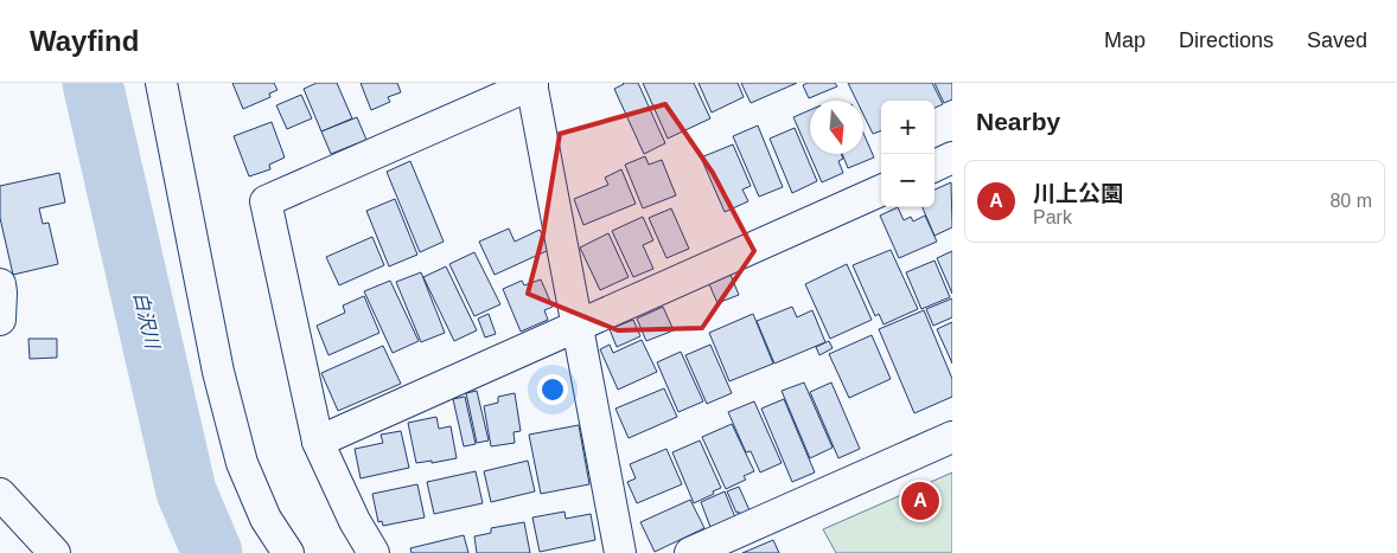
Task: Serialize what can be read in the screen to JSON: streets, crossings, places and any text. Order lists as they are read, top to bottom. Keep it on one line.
{"water":["白沢川"],"north":"bottom","page":{"header":"Wayfind","nav":["Map","Directions","Saved"],"heading":"Nearby","map_buttons":["+","−"],"list":[{"mark":"A","name":"川上公園","note":"Park","value":"80 m"}],"pins":"A"}}
